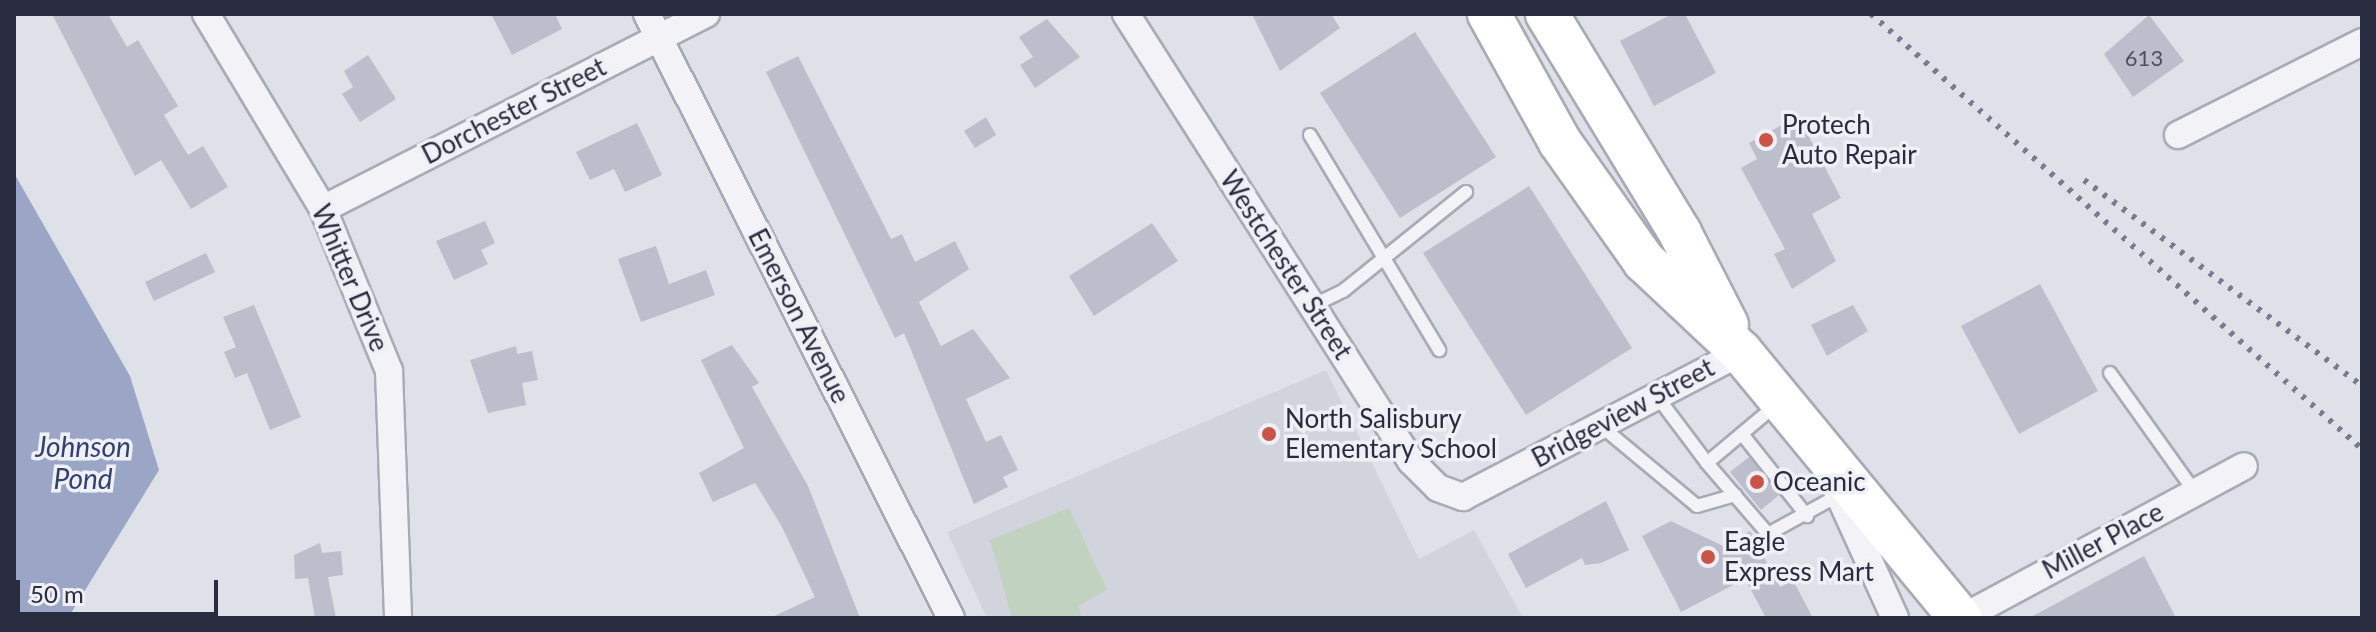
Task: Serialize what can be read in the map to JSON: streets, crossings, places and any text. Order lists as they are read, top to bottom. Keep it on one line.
{"streets":{"street":["Dorchester Street","Westchester Street","Whitter Drive","Emerson Avenue","Bridgeview Street","Miller Place"]},"crossings":[["Dorchester Street","Whitter Drive"],["Dorchester Street","Emerson Avenue"],["Westchester Street","Bridgeview Street"]],"water":["Johnson Pond"],"places":["Protech Auto Repair","North Salisbury Elementary School","Oceanic","Eagle Express Mart"],"house_numbers":["613"],"scale_bar":"50 m"}
